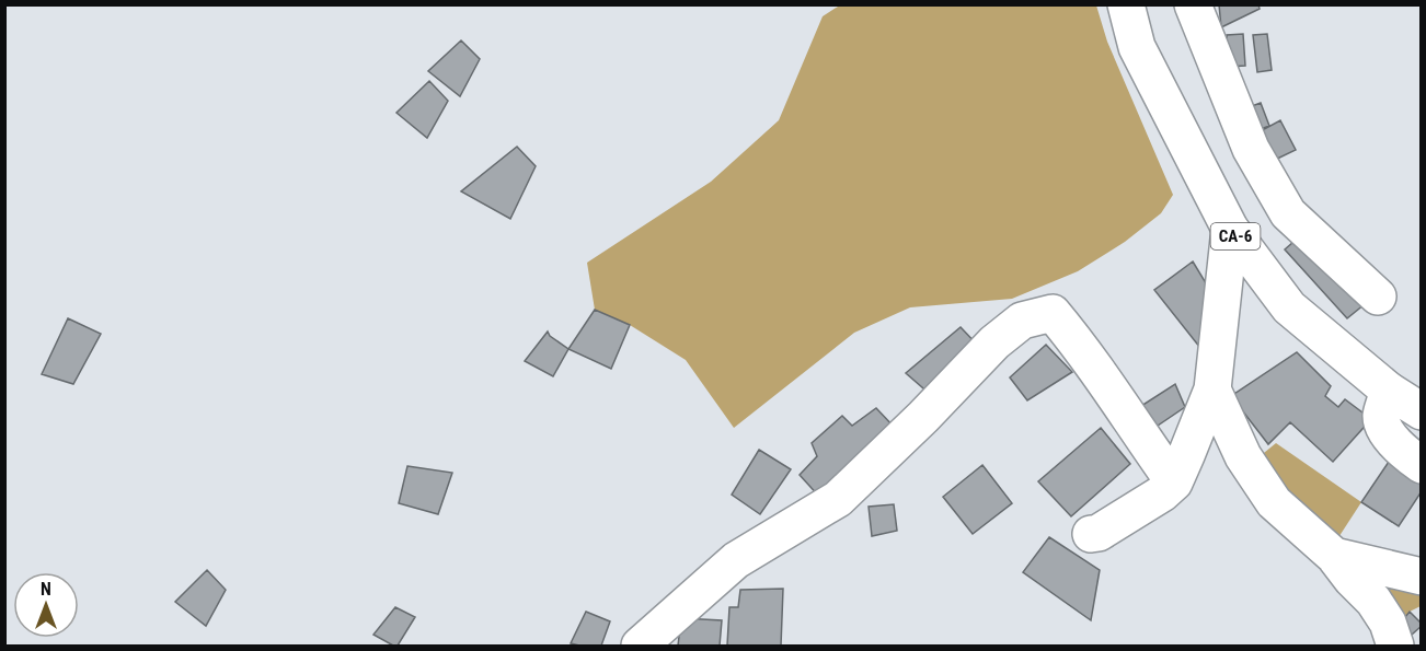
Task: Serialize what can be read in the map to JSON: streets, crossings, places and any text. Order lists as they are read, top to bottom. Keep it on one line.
{"streets":{"main road":["CA-6"]},"north":"top"}
